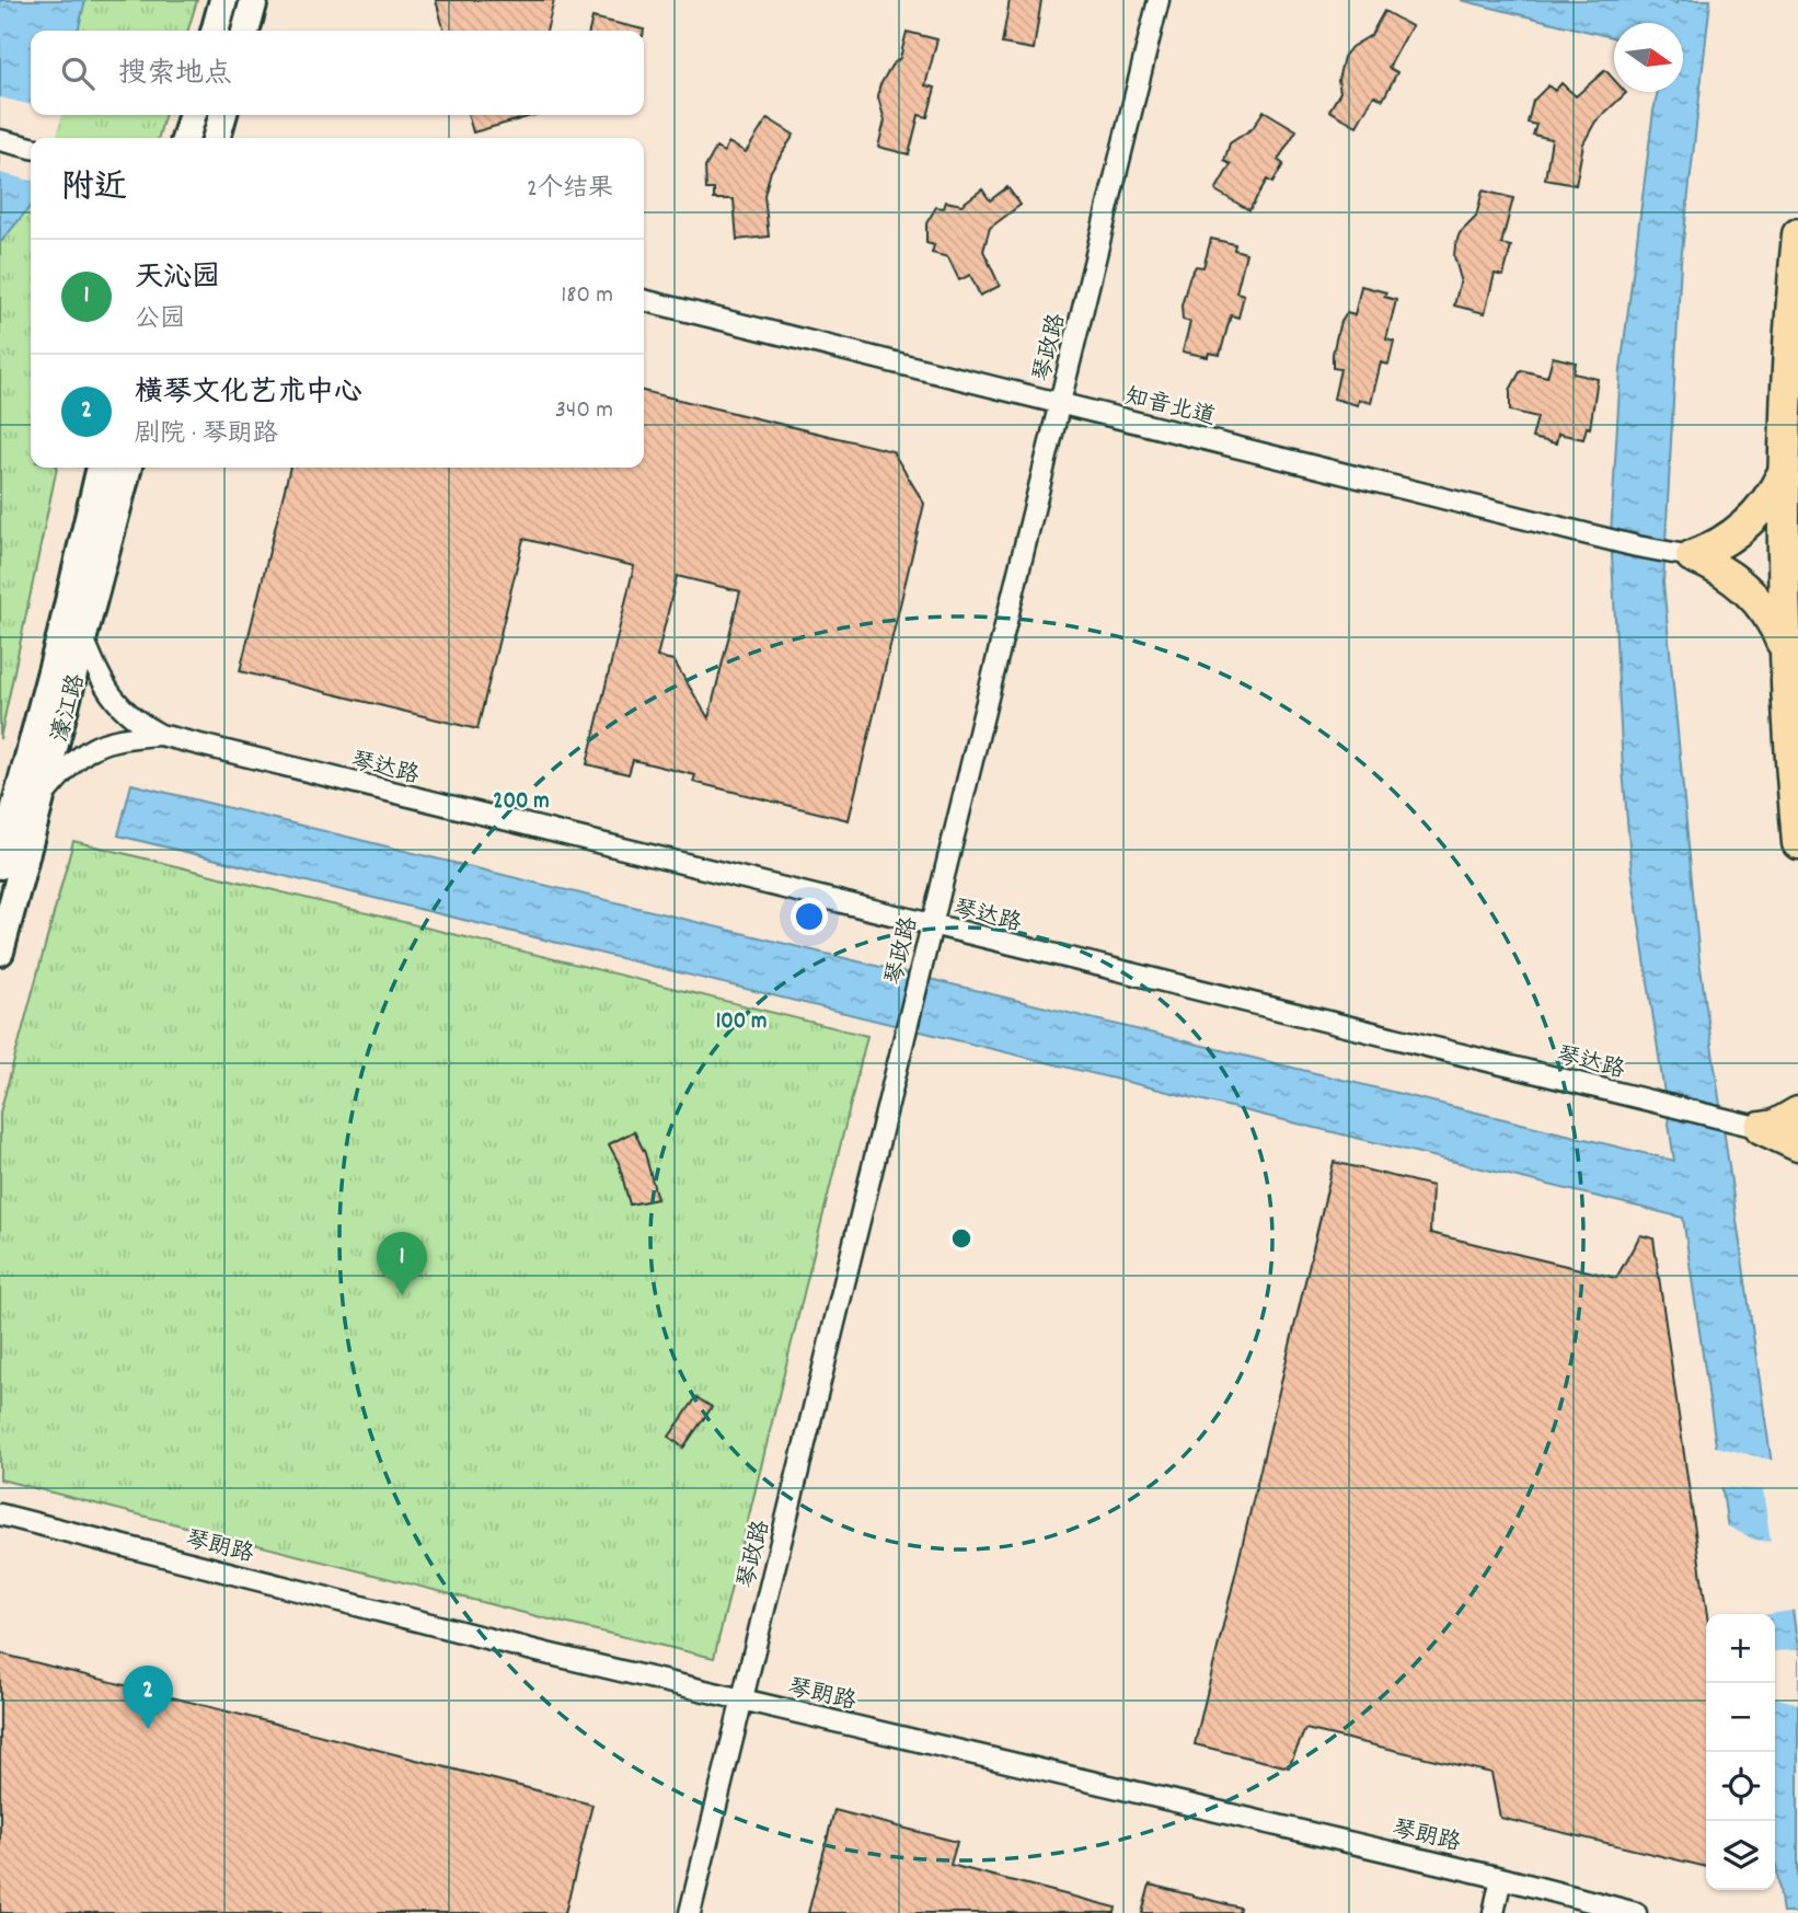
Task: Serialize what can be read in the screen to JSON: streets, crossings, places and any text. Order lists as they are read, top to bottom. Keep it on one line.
{"streets":{"main road":["濠江路"],"street":["琴政路","知音北道","琴达路","琴朗路"]},"crossings":[["琴政路","知音北道"],["琴政路","琴达路"],["琴政路","琴朗路"]],"north":"right","page":{"search":"搜索地点","heading":["附近","2个结果"],"list":[{"mark":"1","name":"天沁园","note":"公园","value":"180 m"},{"mark":"2","name":"横琴文化艺术中心","note":"剧院 · 琴朗路","value":"340 m"}],"pins":["1","2"],"map_buttons":["+","−"]},"rings":["200 m","100 m"]}
